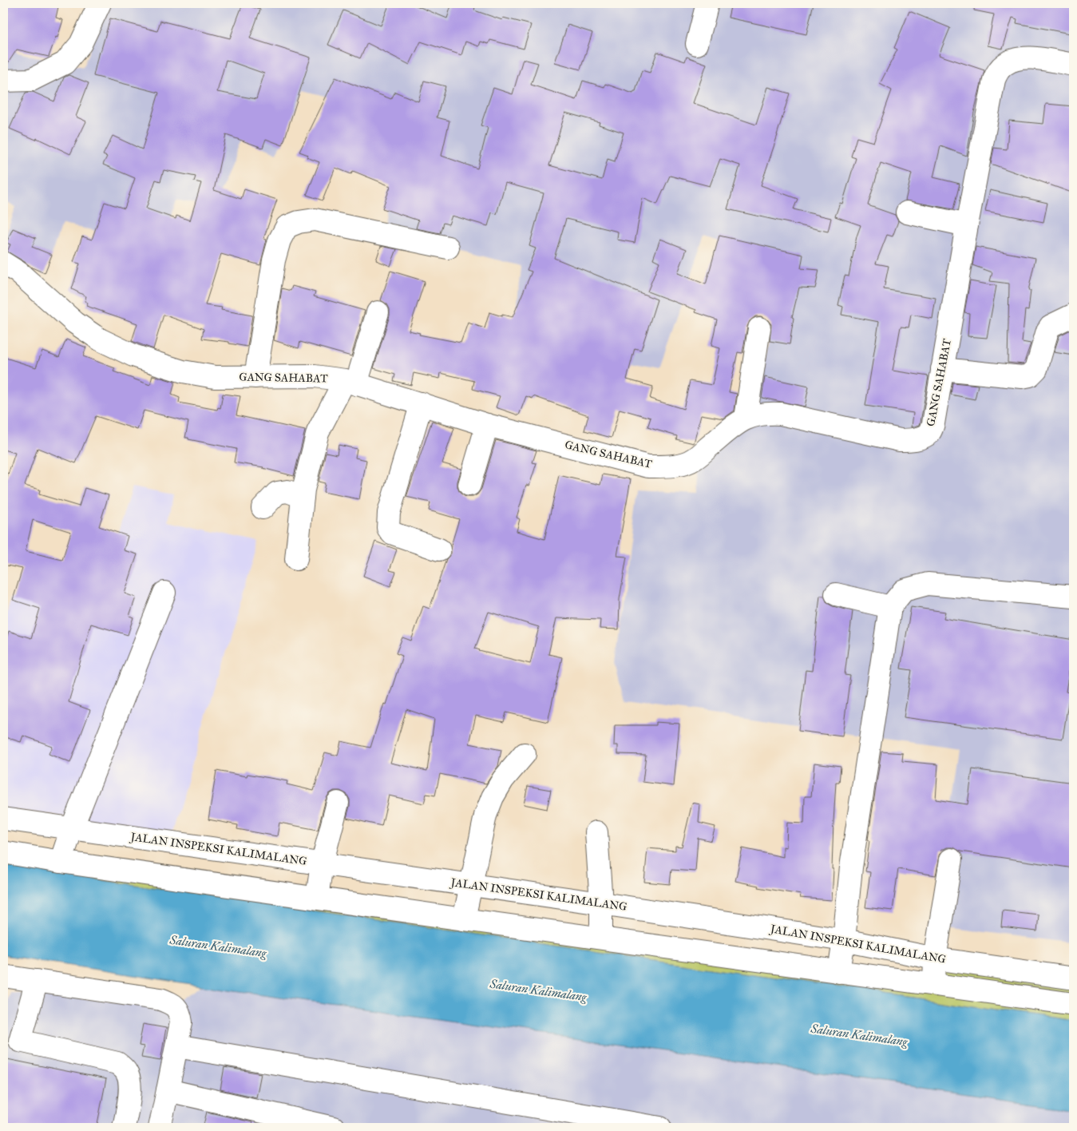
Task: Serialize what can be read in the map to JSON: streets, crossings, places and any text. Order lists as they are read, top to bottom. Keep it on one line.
{"streets":{"street":["GANG SAHABAT","JALAN INSPEKSI KALIMALANG"]},"water":["Saluran Kalimalang"]}
